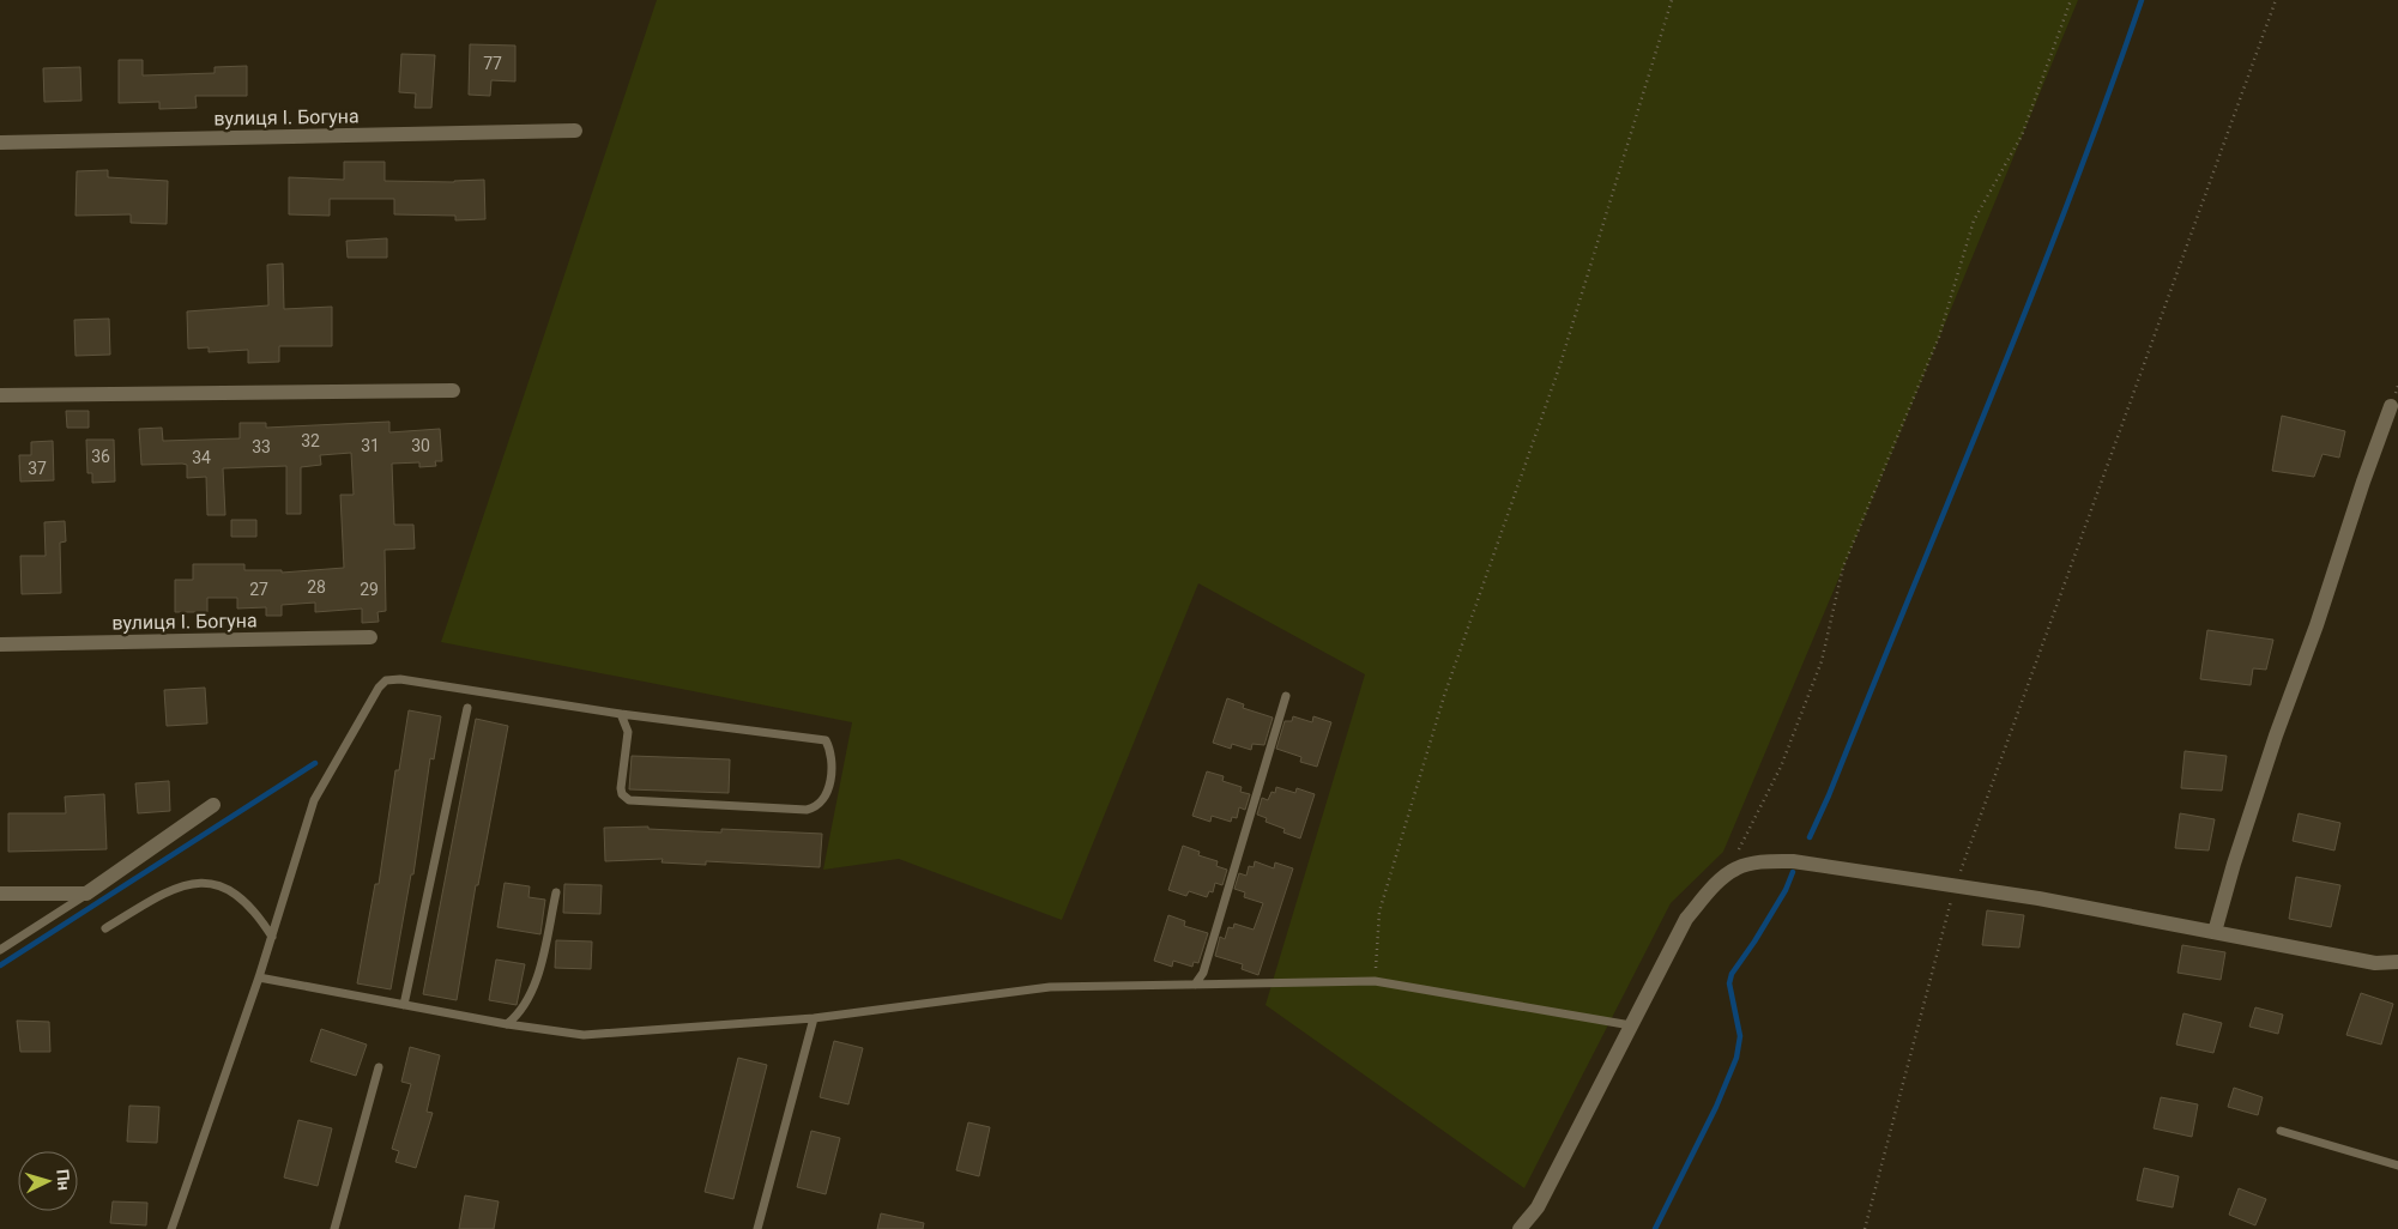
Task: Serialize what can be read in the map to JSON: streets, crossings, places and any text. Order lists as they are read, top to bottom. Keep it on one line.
{"streets":{"street":["вулиця І. Богуна"]},"house_numbers":["77","32","31","30","33","36","34","37","28","27","29"],"north":"right"}
